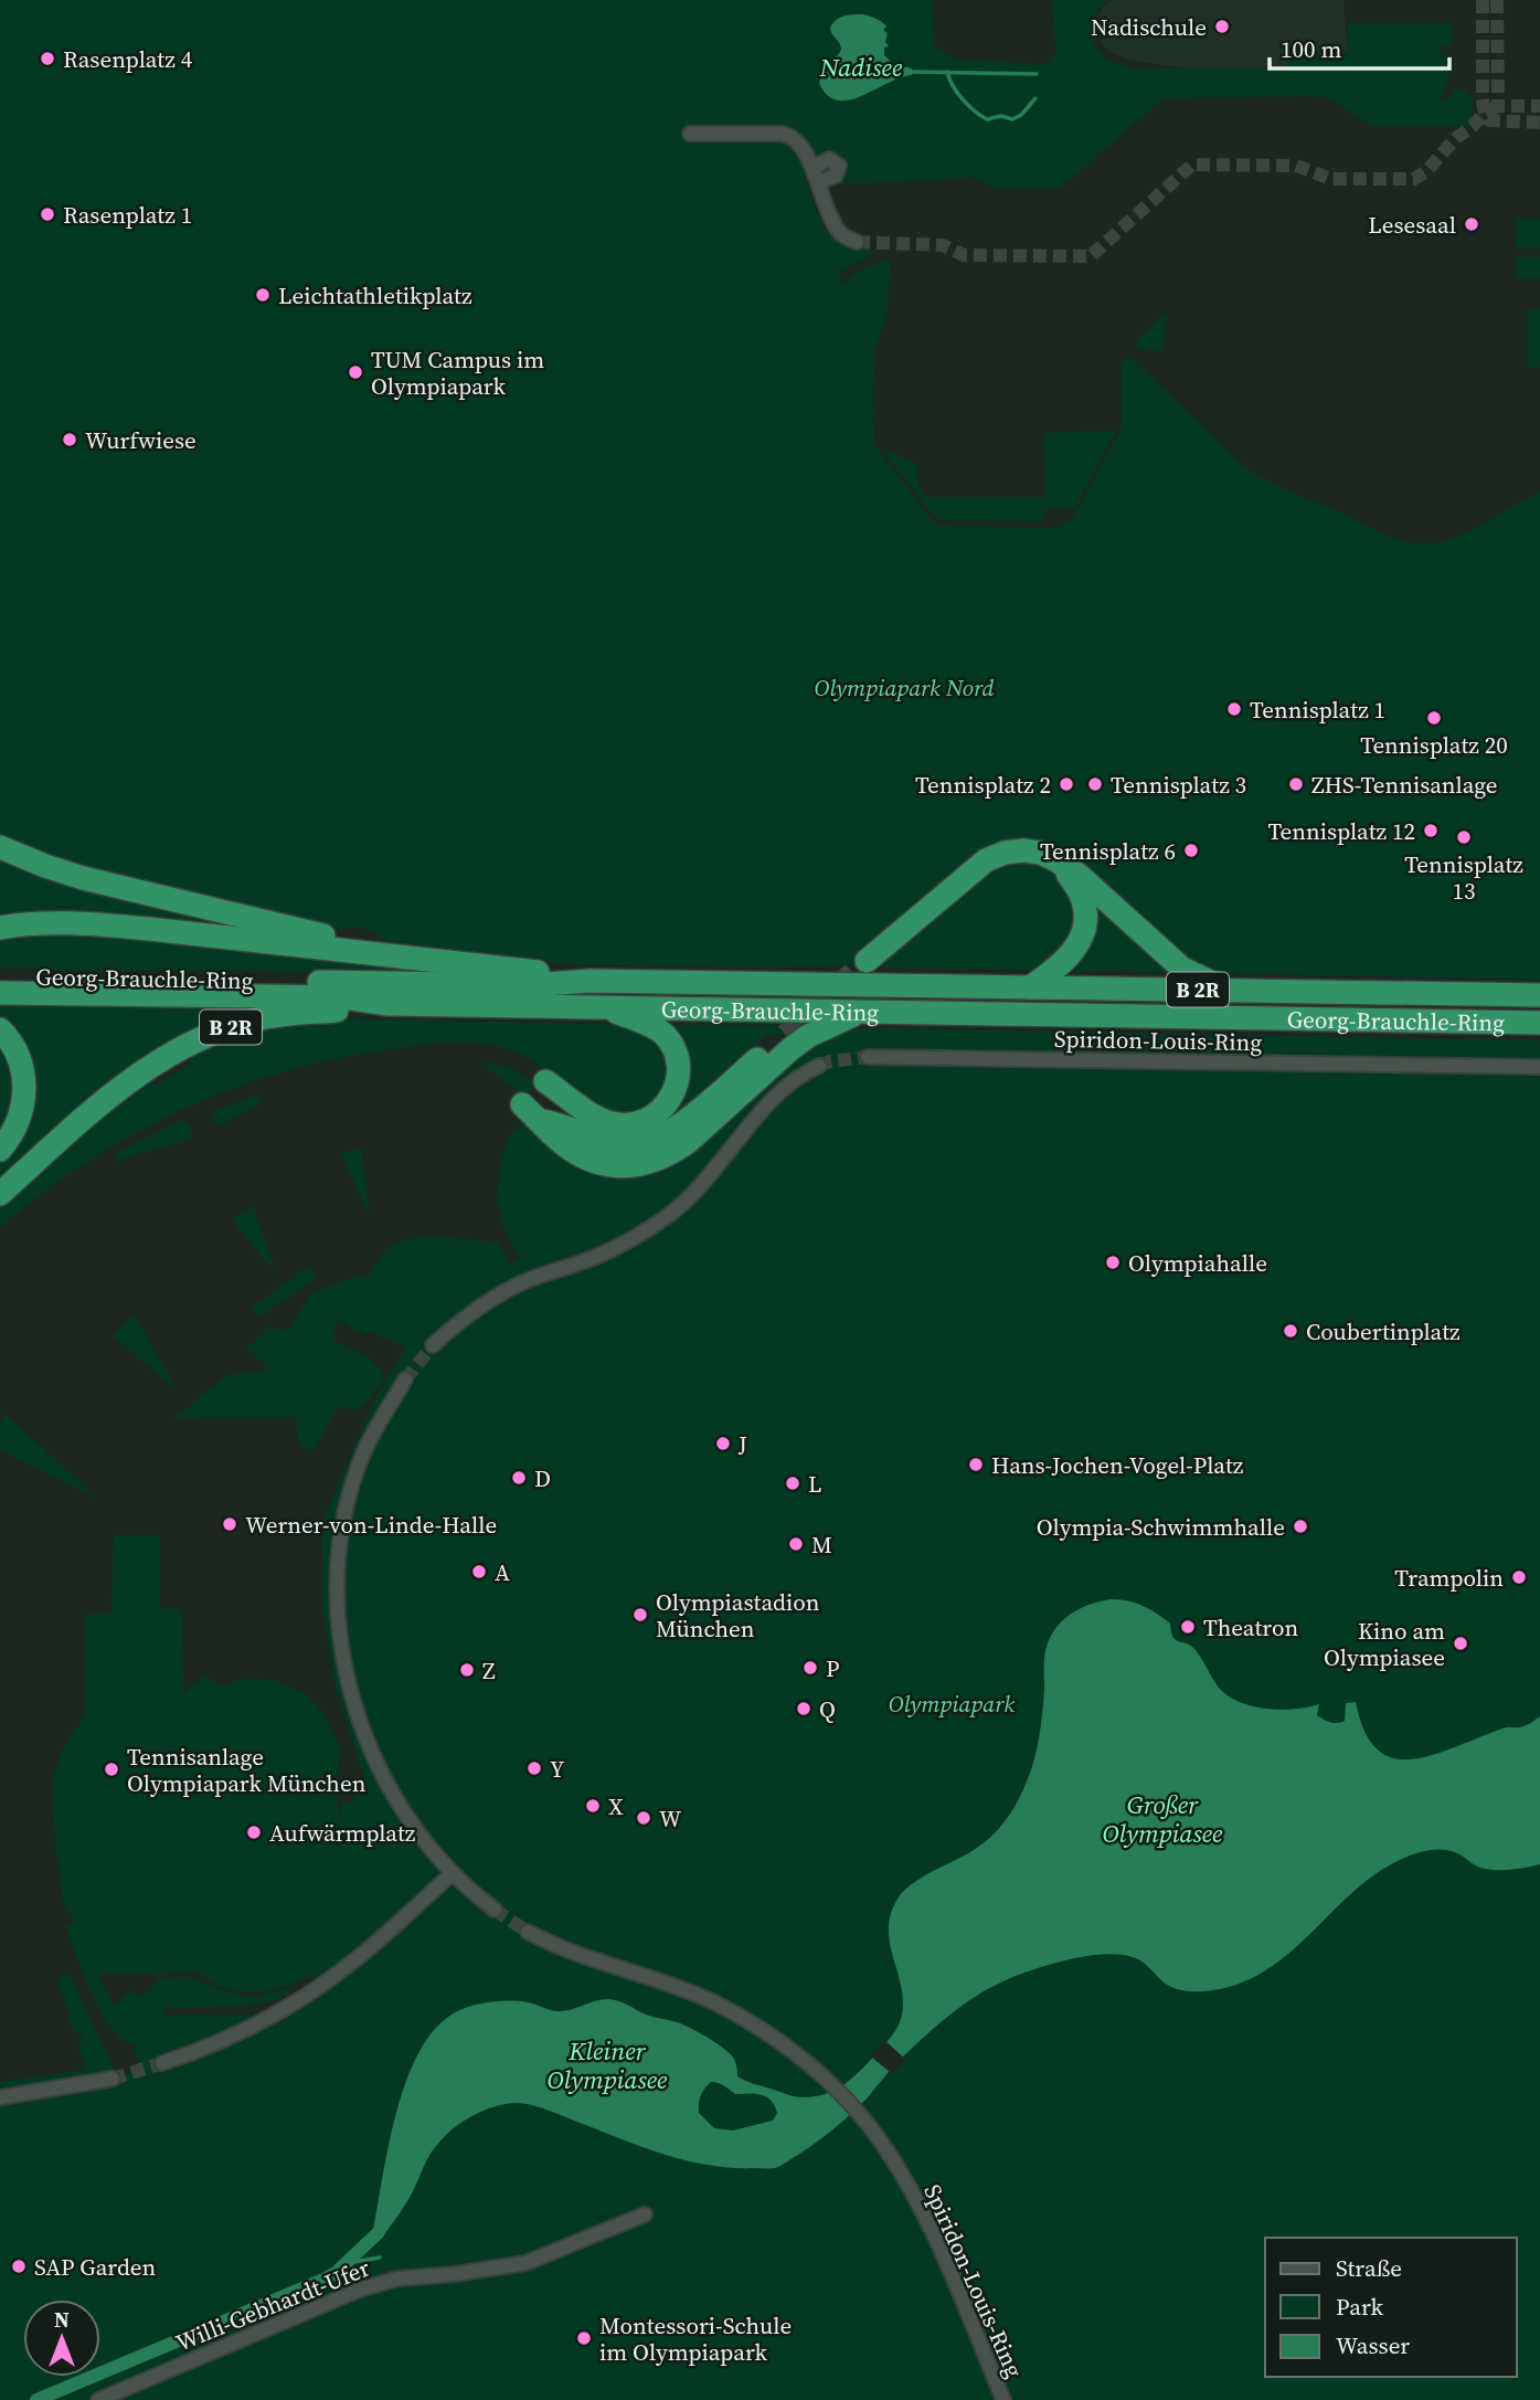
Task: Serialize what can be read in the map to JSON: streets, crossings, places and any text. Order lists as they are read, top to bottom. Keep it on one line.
{"streets":{"highway":["Georg-Brauchle-Ring","B 2R"],"street":["Spiridon-Louis-Ring","Willi-Gebhardt-Ufer"]},"crossings":[["Georg-Brauchle-Ring","B 2R"]],"water":["Nadisee","Großer Olympiasee","Kleiner Olympiasee"],"parks":["Olympiapark Nord","Olympiapark"],"places":["Nadischule","Rasenplatz 4","Rasenplatz 1","Lesesaal","Leichtathletikplatz","TUM Campus im Olympiapark","Wurfwiese","Tennisplatz 1","Tennisplatz 20","Tennisplatz 2","Tennisplatz 3","ZHS-Tennisanlage","Tennisplatz 12","Tennisplatz 13","Tennisplatz 6","Olympiahalle","Coubertinplatz","J","Hans-Jochen-Vogel-Platz","D","L","Werner-von-Linde-Halle","Olympia-Schwimmhalle","M","A","Trampolin","Olympiastadion München","Theatron","Kino am Olympiasee","P","Z","Q","Y","Tennisanlage Olympiapark München","X","W","Aufwärmplatz","SAP Garden","Montessori-Schule im Olympiapark"],"legend":["Straße","Park","Wasser"],"scale_bar":"100 m","north":"top"}
